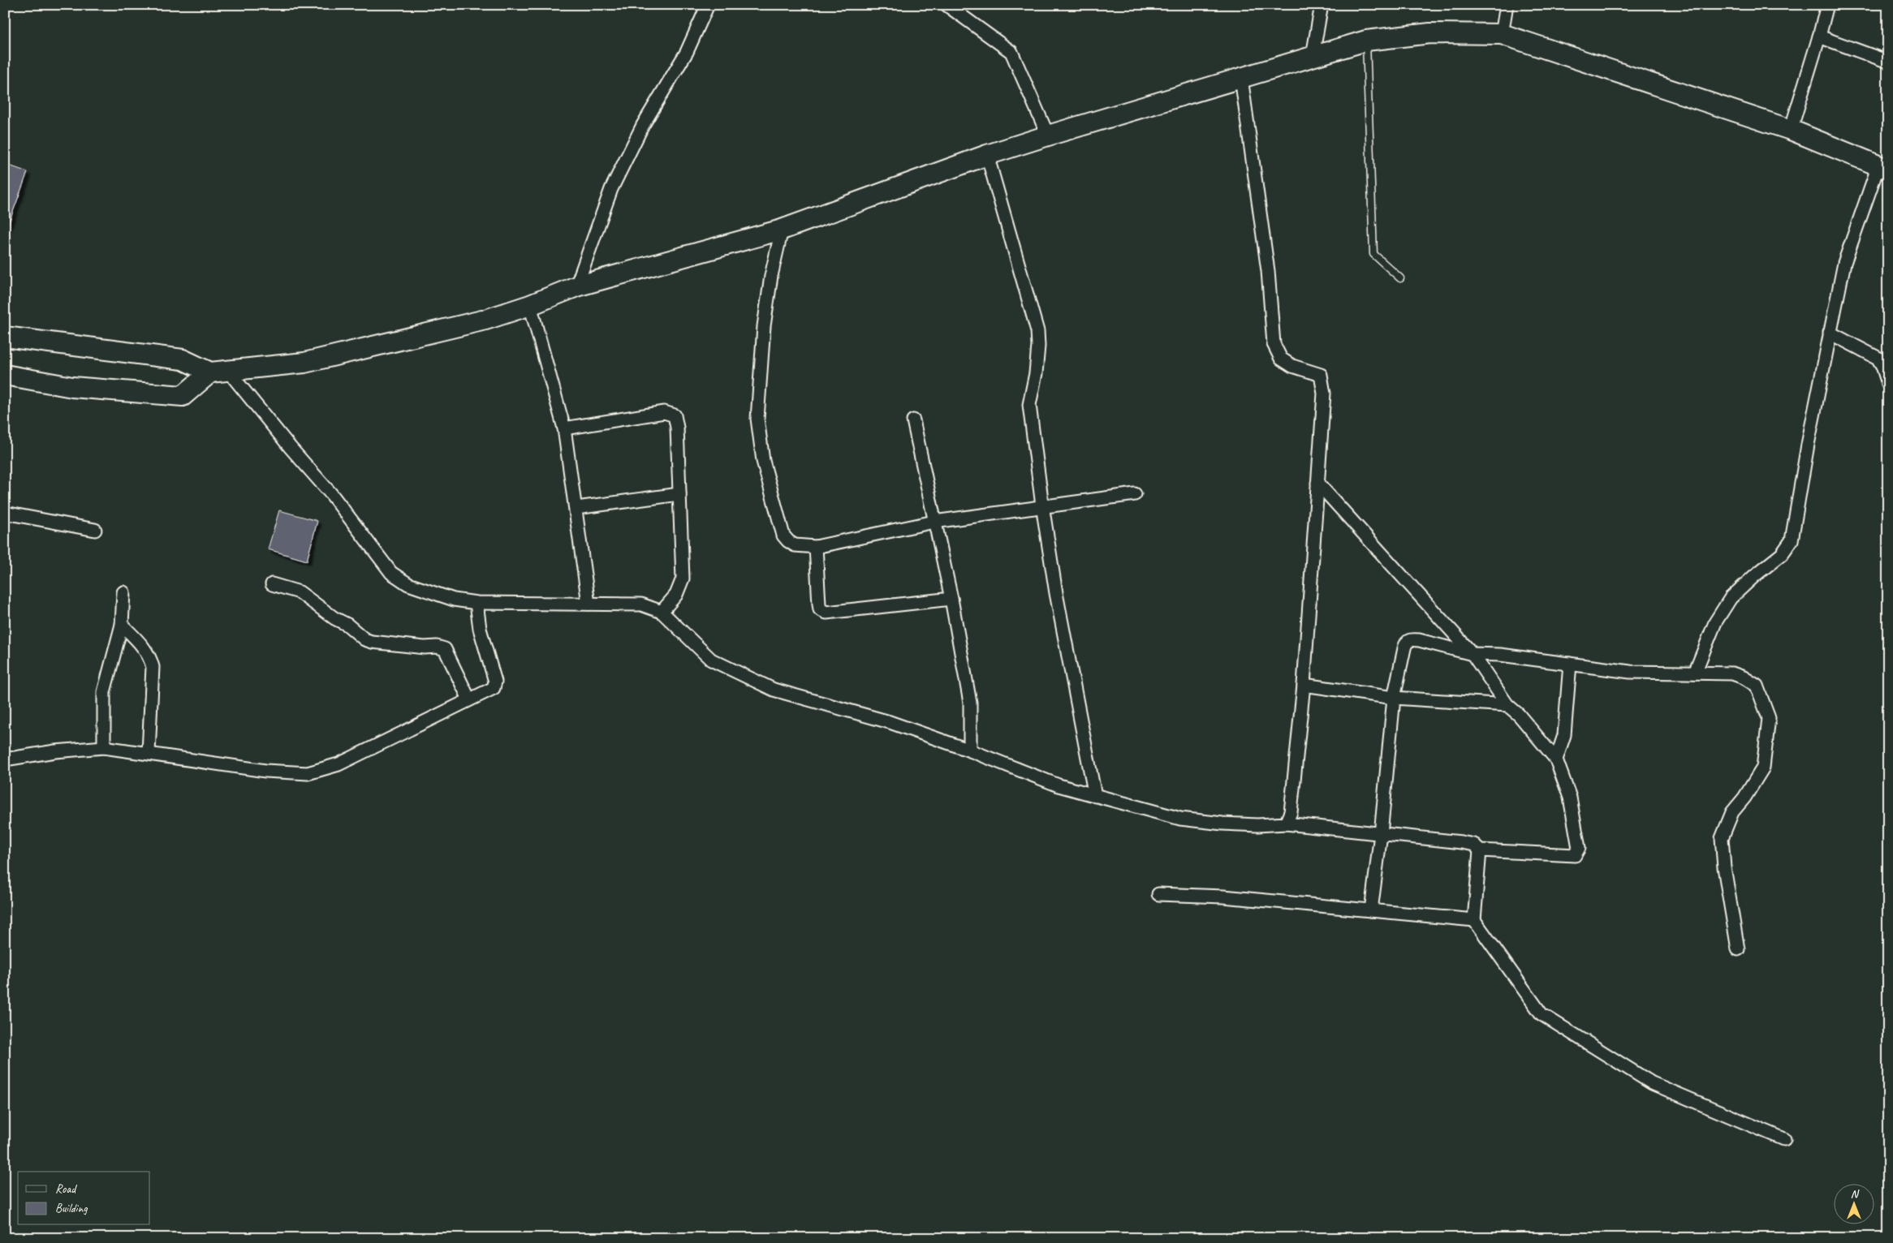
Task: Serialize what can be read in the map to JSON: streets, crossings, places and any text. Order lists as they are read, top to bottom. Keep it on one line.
{"legend":["Road","Building"],"north":"top"}
